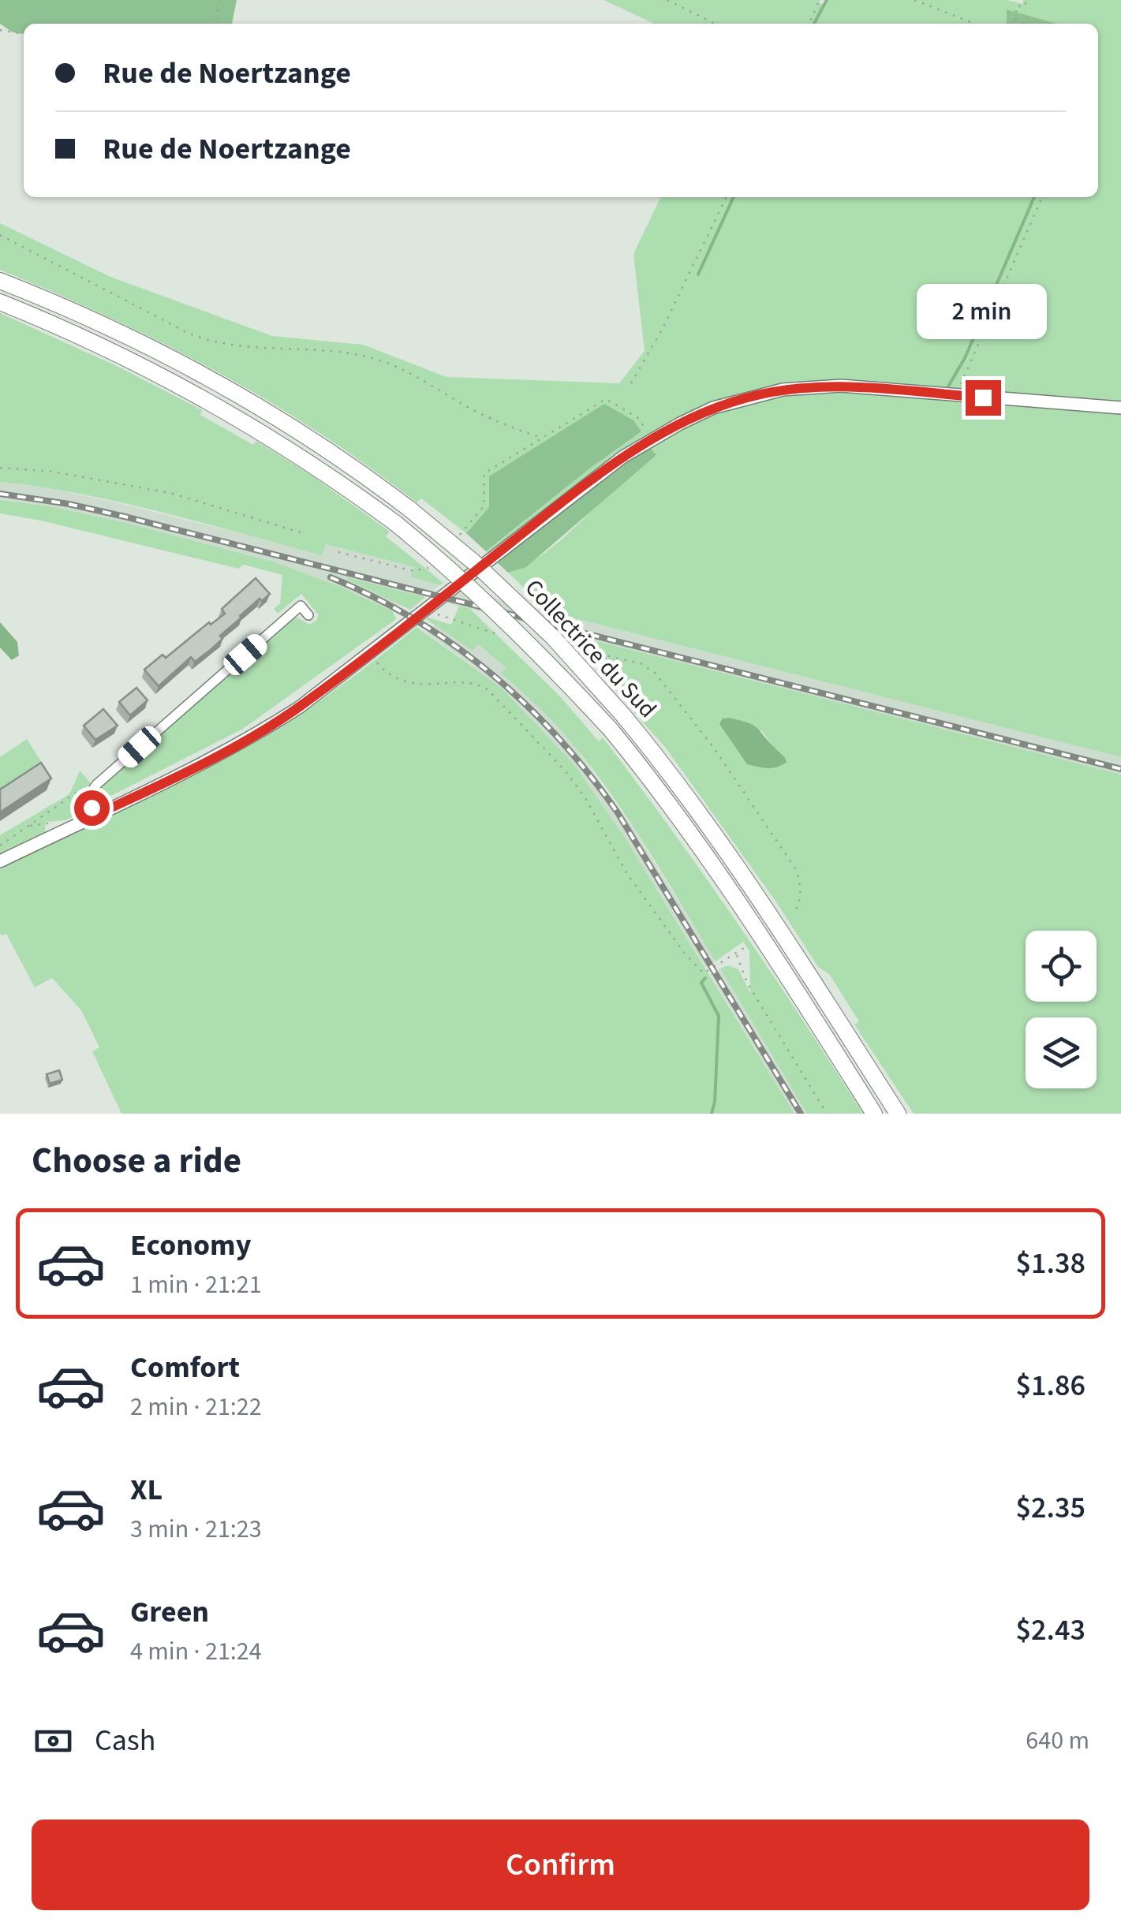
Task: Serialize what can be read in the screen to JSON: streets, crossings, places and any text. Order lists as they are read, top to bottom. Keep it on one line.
{"streets":{"highway":["Collectrice du Sud"]},"page":{"banner":["Rue de Noertzange","Rue de Noertzange"],"bubble":"2 min","heading":"Choose a ride","list":[{"name":"Economy","note":"1 min · 21:21","value":"$1.38"},{"name":"Comfort","note":"2 min · 21:22","value":"$1.86"},{"name":"XL","note":"3 min · 21:23","value":"$2.35"},{"name":"Green","note":"4 min · 21:24","value":"$2.43"}],"pay":["Cash","640 m"],"buttons":"Confirm"}}
